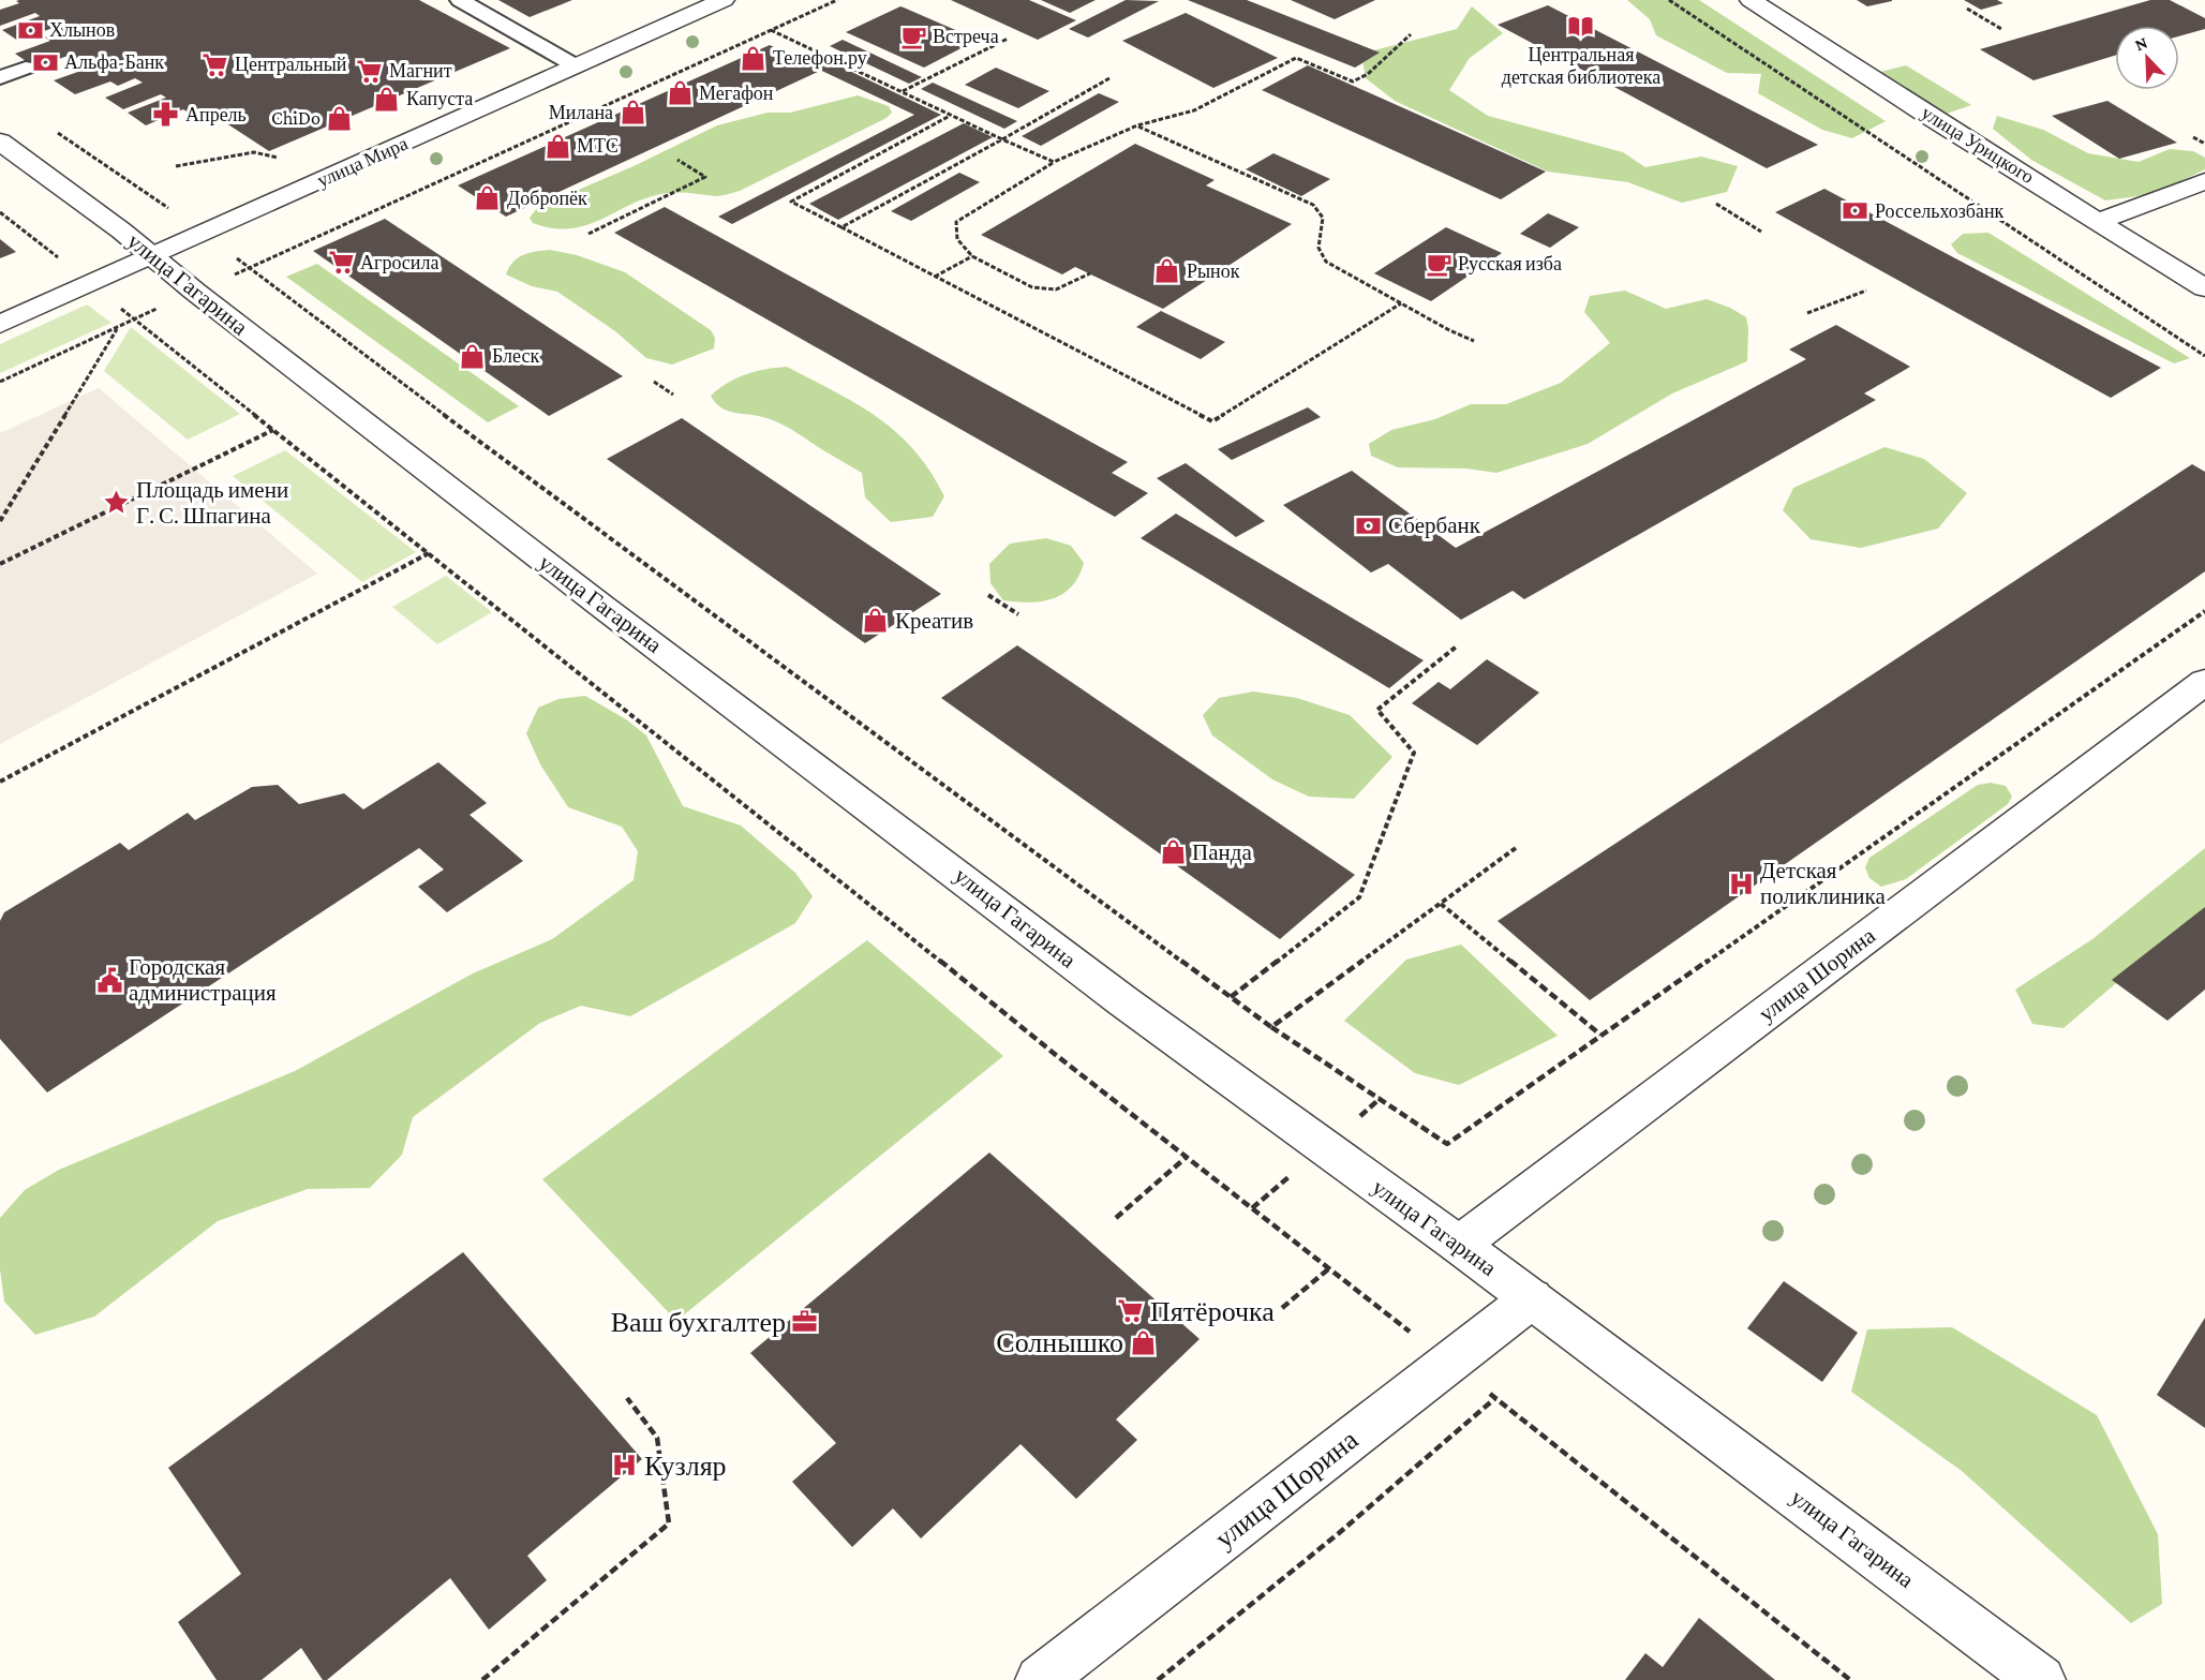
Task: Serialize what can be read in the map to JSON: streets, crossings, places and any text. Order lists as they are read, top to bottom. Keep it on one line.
{"streets":{"street":["улица Урицкого","улица Мира","улица Гагарина","улица Шорина"]},"crossings":[["улица Мира","улица Гагарина"],["улица Гагарина","улица Шорина"]],"places":{"library":["Центральная детская библиотека"],"bank":["Хлынов","Альфа-Банк","Россельхозбанк","Сбербанк"],"cafe":["Встреча","Русская изба"],"shop":["Телефон.ру","Мегафон","Капуста","Милана","ChiDo","МТС","Добропёк","Рынок","Блеск","Креатив","Панда","Солнышко"],"supermarket":["Центральный","Магнит","Агросила","Пятёрочка"],"pharmacy":["Апрель"],"place":["Площадь имени Г. С. Шпагина"],"hospital":["Детская поликлиника","Кузляр"],"public building":["Городская администрация"],"office":["Ваш бухгалтер"]},"north":"top left"}
